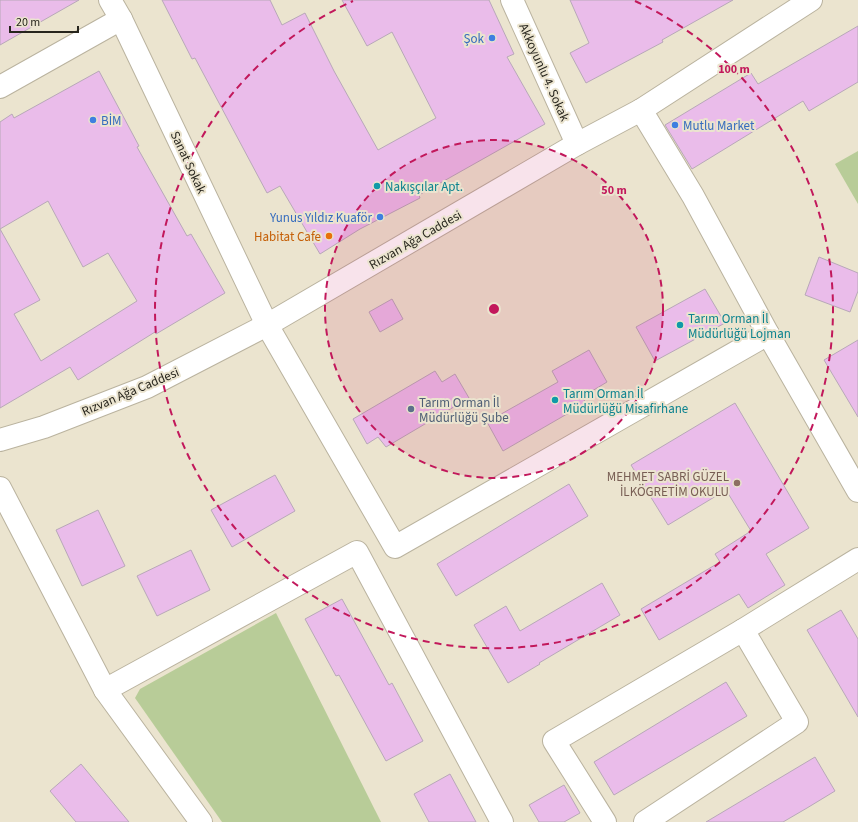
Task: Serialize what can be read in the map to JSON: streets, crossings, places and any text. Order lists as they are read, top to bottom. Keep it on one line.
{"streets":{"street":["Akkoyunlu 4. Sokak","Sanat Sokak","Rızvan Ağa Caddesi"]},"crossings":[["Akkoyunlu 4. Sokak","Rızvan Ağa Caddesi"],["Sanat Sokak","Rızvan Ağa Caddesi"]],"places":["Şok","BİM","Mutlu Market","Nakışçılar Apt.","Yunus Yıldız Kuaför","Habitat Cafe","Tarım Orman İl Müdürlüğü Lojman","Tarım Orman İl Müdürlüğü Misafirhane","Tarım Orman İl Müdürlüğü Şube","MEHMET SABRİ GÜZEL İLKÖGRETİM OKULU"],"scale_bar":"20 m","rings":["100 m","50 m"]}
